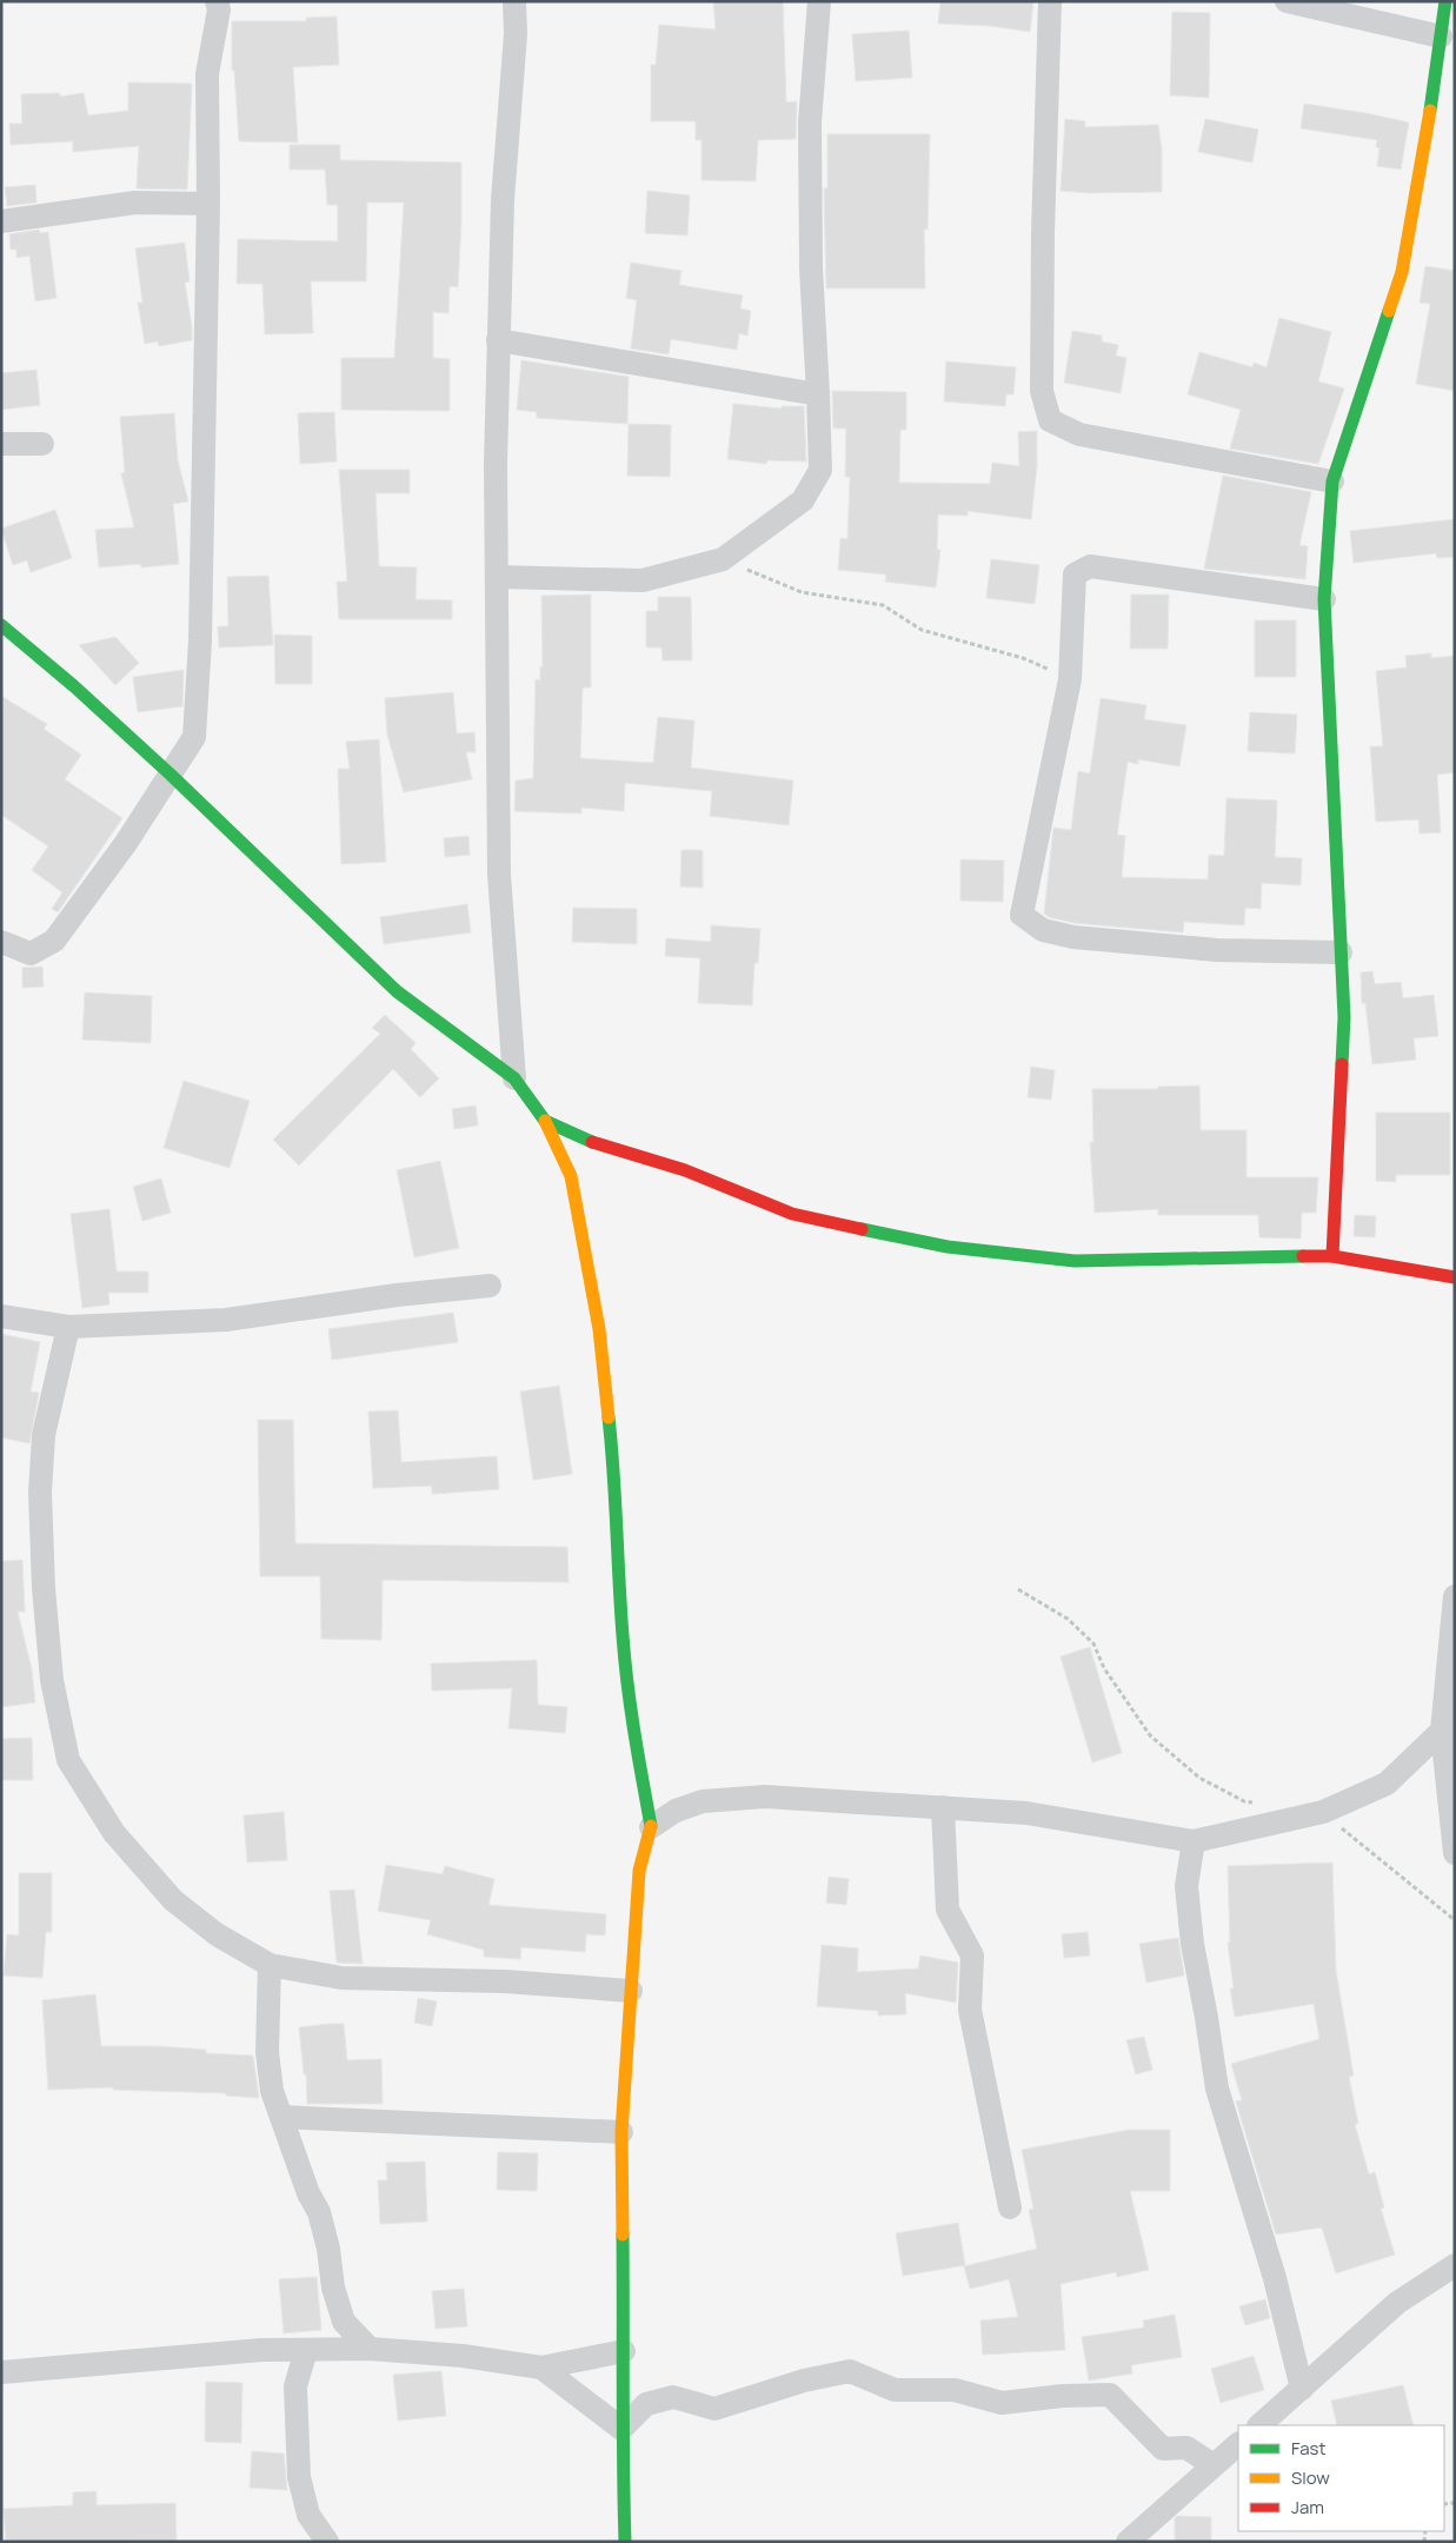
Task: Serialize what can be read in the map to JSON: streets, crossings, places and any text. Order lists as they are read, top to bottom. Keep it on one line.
{"legend":["Fast","Slow","Jam"]}
